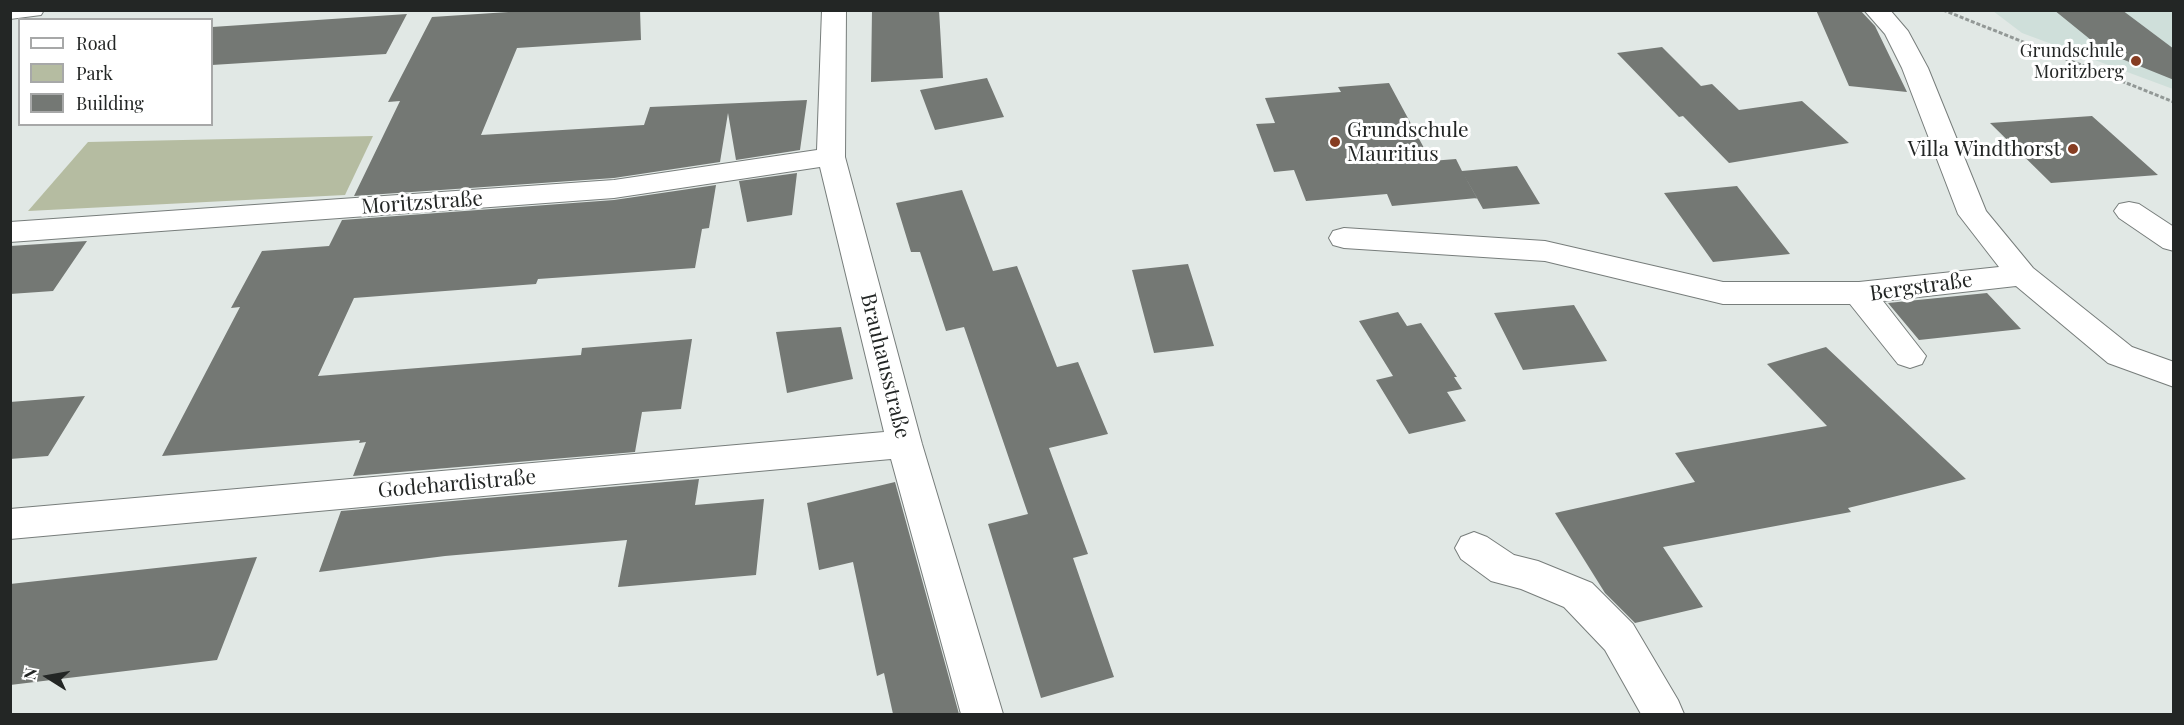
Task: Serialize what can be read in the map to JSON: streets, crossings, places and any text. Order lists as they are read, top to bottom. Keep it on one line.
{"streets":{"street":["Moritzstraße","Bergstraße","Brauhausstraße","Godehardistraße"]},"crossings":[["Moritzstraße","Brauhausstraße"],["Brauhausstraße","Godehardistraße"]],"places":["Grundschule Moritzberg","Grundschule Mauritius","Villa Windthorst"],"legend":["Road","Park","Building"],"north":"left"}
